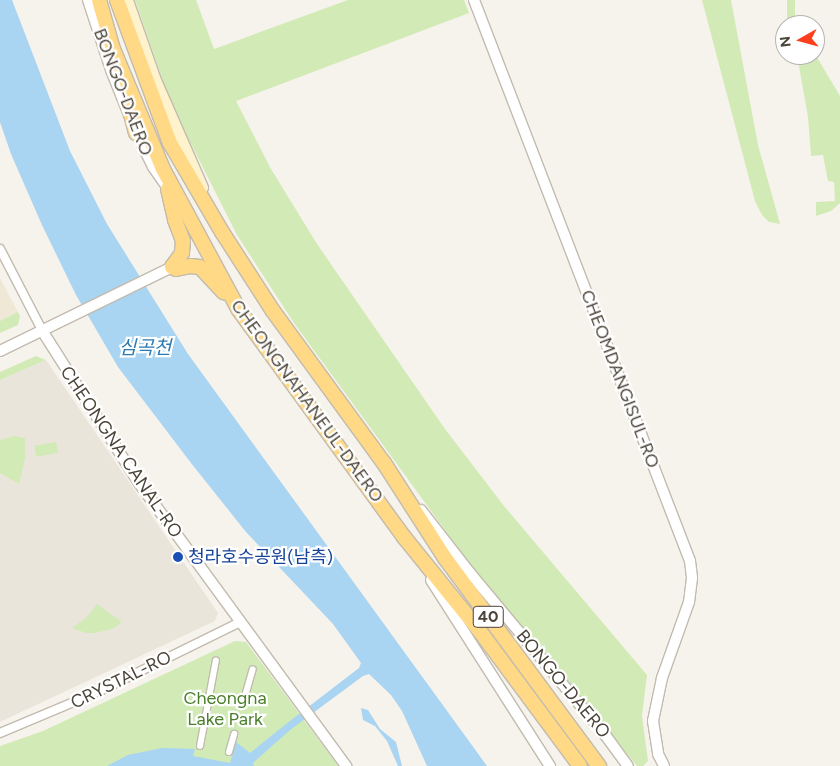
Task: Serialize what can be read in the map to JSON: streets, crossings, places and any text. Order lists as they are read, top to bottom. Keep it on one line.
{"streets":{"highway":["CHEONGNAHANEUL-DAERO","40"],"main road":["BONGO-DAERO"],"street":["CHEOMDANGISUL-RO","CHEONGNA CANAL-RO","CRYSTAL-RO"]},"crossings":[["BONGO-DAERO","CHEONGNAHANEUL-DAERO"],["CHEONGNAHANEUL-DAERO","40"],["CHEONGNA CANAL-RO","CRYSTAL-RO"]],"water":["심곡천"],"parks":["Cheongna Lake Park"],"places":["청라호수공원(남측)"],"north":"left"}
